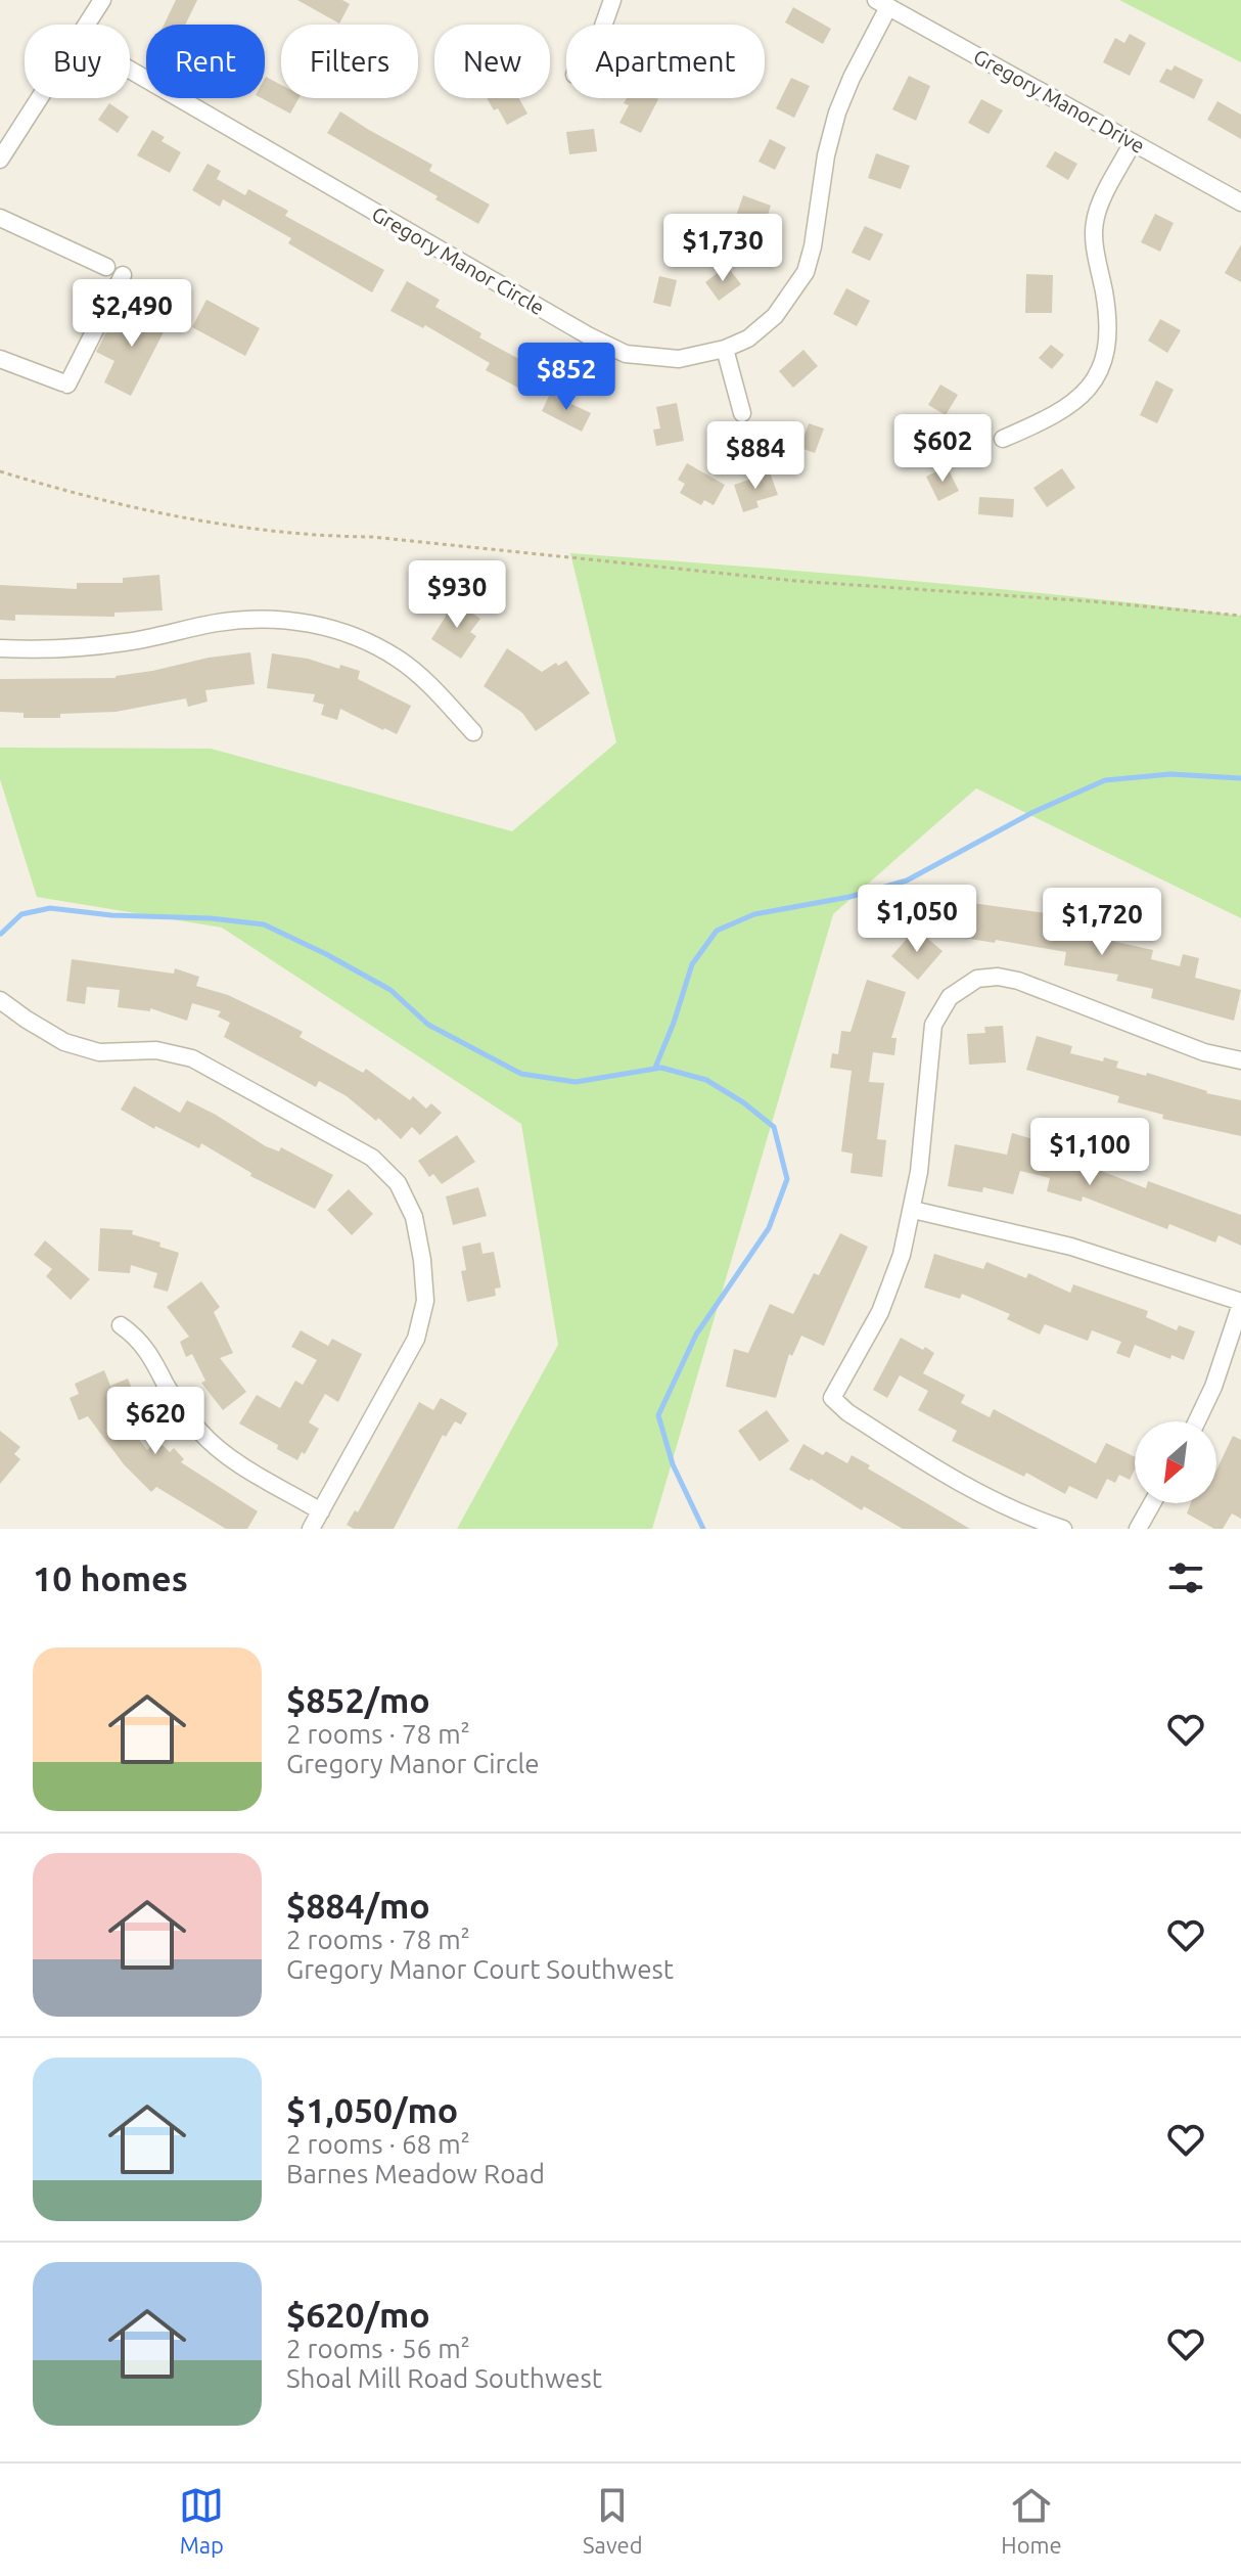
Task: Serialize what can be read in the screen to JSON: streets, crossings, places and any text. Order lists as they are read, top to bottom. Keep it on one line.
{"streets":{"street":["Gregory Manor Drive","Gregory Manor Circle"]},"crossings":[["Gregory Manor Drive","Gregory Manor Circle"]],"north":"bottom left","page":{"chip":["Buy","Rent","Filters","New","Apartment"],"price":["$1,730","$2,490","$852","$602","$884","$930","$1,050","$1,720","$1,100","$620"],"heading":"10 homes","list":[{"name":"$852/mo","note":"2 rooms · 78 m² · Gregory Manor Circle"},{"name":"$884/mo","note":"2 rooms · 78 m² · Gregory Manor Court Southwest"},{"name":"$1,050/mo","note":"2 rooms · 68 m² · Barnes Meadow Road"},{"name":"$620/mo","note":"2 rooms · 56 m² · Shoal Mill Road Southwest"}],"tabs":["Map","Saved","Home"]}}
